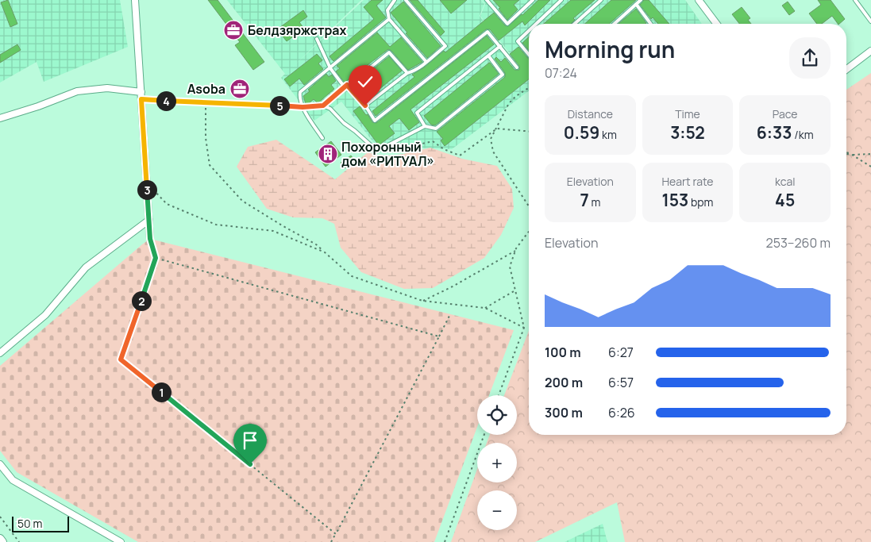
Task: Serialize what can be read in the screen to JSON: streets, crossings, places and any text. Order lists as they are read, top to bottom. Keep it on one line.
{"places":{"office":["Белдзяржстрах","Asoba"],"building":["Похоронный дом «РИТУАЛ»"]},"scale_bar":"50 m","page":{"heading":["Morning run","07:24"],"pins":["4","5","3","2","1"],"stats":[["Distance","0.59 km"],["Time","3:52"],["Pace","6:33 /km"],["Elevation","7 m"],["Heart rate","153 bpm"],["kcal","45"]],"chart":["Elevation","253–260 m"],"list":[{"name":"100 m","note":"6:27"},{"name":"200 m","note":"6:57"},{"name":"300 m","note":"6:26"}],"map_buttons":["+","−"],"scale":"50 m"}}
